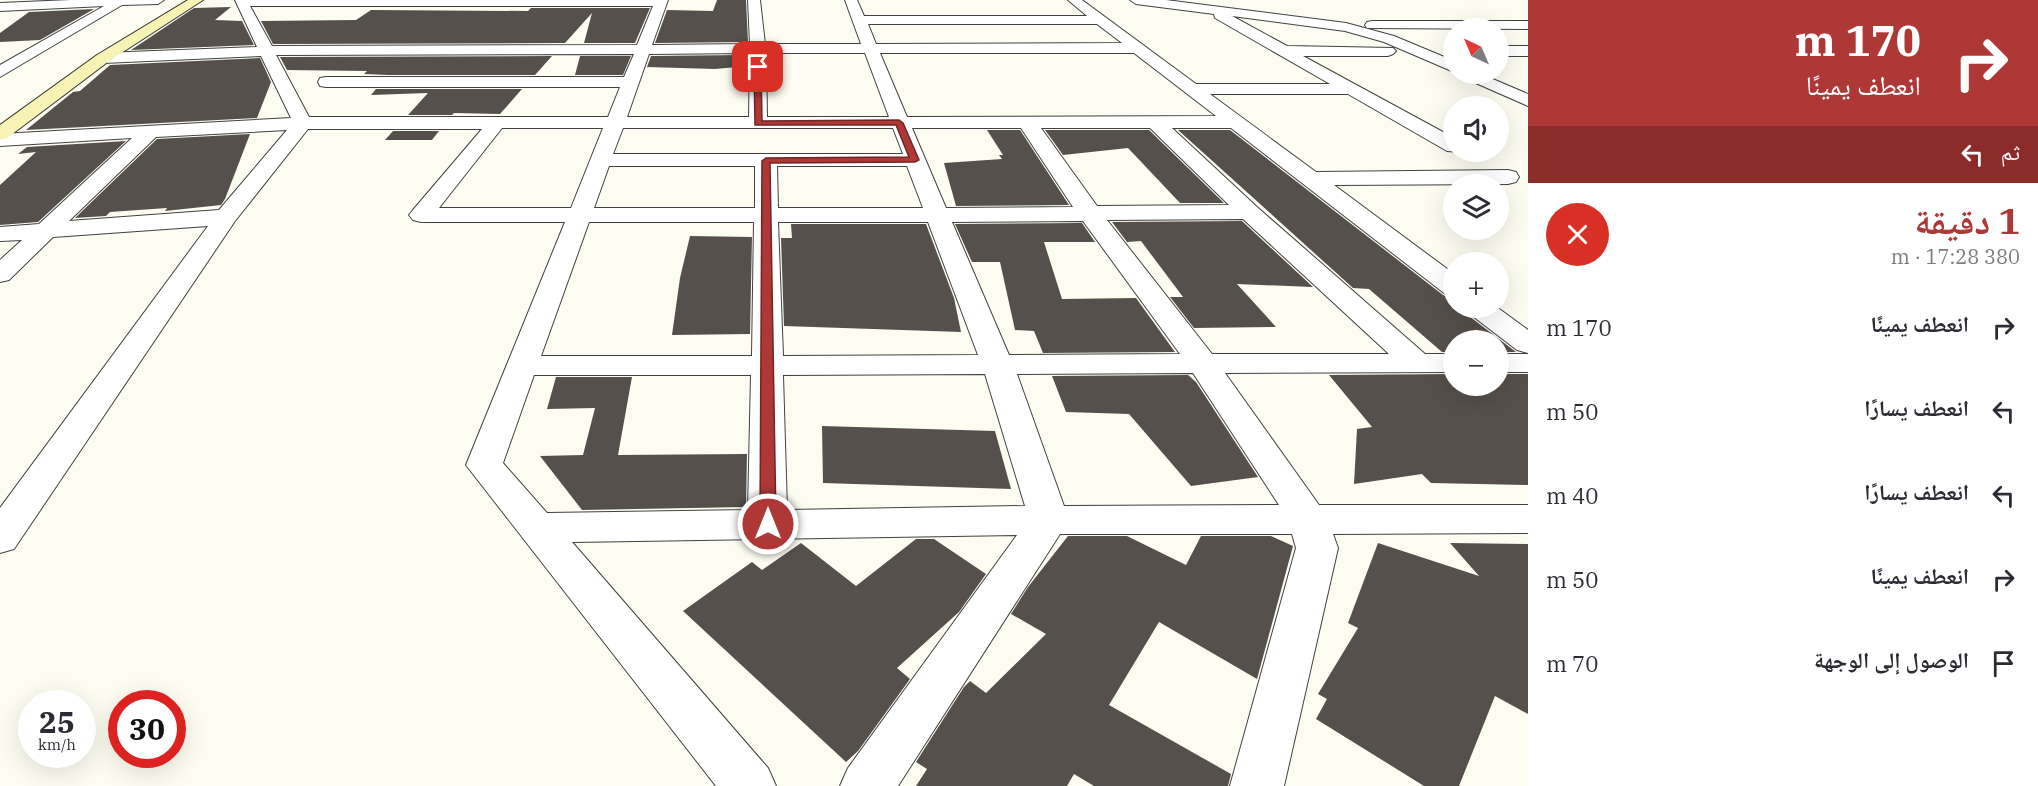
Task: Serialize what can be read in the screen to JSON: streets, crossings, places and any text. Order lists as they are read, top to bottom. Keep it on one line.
{"north":"top left","page":{"turn":["170 m","انعطف يمينًا"],"map_buttons":["+","−"],"then":"ثم","heading":["1 دقيقة","380 m · 17:28"],"list":[{"name":"انعطف يمينًا","value":"170 m"},{"name":"انعطف يسارًا","value":"50 m"},{"name":"انعطف يسارًا","value":"40 m"},{"name":"انعطف يمينًا","value":"50 m"},{"name":"الوصول إلى الوجهة","value":"70 m"}],"speed":"25 km/h","limit":"30"}}
